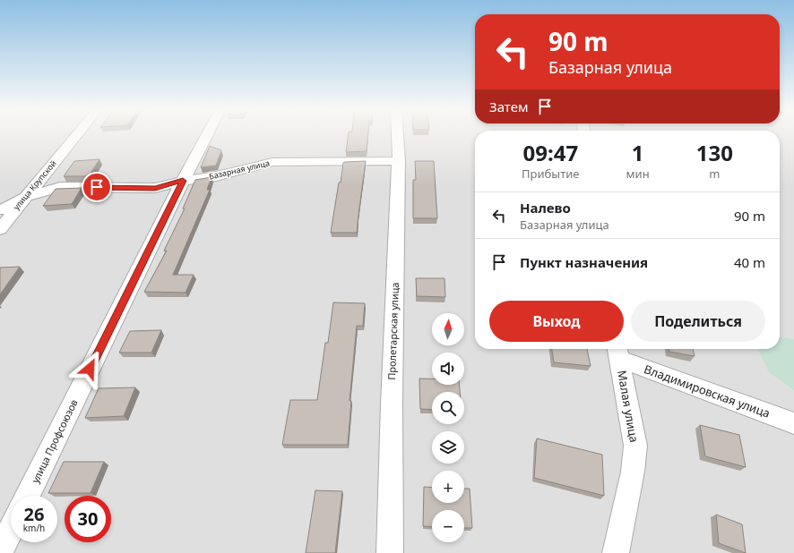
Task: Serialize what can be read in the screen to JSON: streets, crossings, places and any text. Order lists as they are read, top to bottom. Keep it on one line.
{"streets":{"street":["Базарная улица","улица Крупской","Пролетарская улица","Владимировская улица","Малая улица","улица Профсоюзов"]},"crossings":[["Базарная улица","улица Крупской"],["Базарная улица","Пролетарская улица"],["Базарная улица","улица Профсоюзов"],["Владимировская улица","Малая улица"]],"north":"top","page":{"turn":["90 m","Базарная улица"],"then":"Затем","eta":["09:47","Прибытие","1","мин","130","m"],"list":[{"name":"Налево","note":"Базарная улица","value":"90 m"},{"name":"Пункт назначения","value":"40 m"}],"buttons":["Выход","Поделиться"],"map_buttons":["+","−"],"speed":"26 km/h","limit":"30"}}
